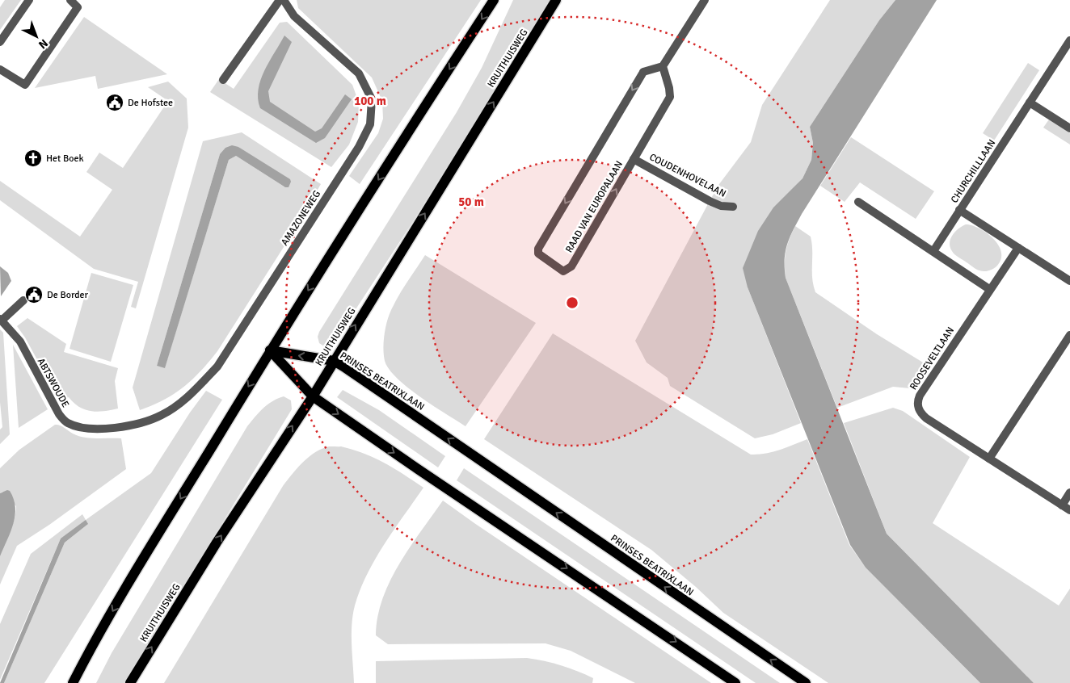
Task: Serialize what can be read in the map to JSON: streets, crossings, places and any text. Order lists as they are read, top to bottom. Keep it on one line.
{"streets":{"main road":["KRUITHUISWEG","PRINSES BEATRIXLAAN"],"street":["CHURCHILLLAAN","COUDENHOVELAAN","RAAD VAN EUROPALAAN","AMAZONEWEG","ROOSEVELTLAAN","ABTSWOUDE"]},"crossings":[["KRUITHUISWEG","PRINSES BEATRIXLAAN"],["COUDENHOVELAAN","RAAD VAN EUROPALAAN"],["AMAZONEWEG","ABTSWOUDE"]],"places":{"public building":["De Hofstee","De Border"],"church":["Het Boek"]},"north":"bottom right","rings":["100 m","50 m"]}
